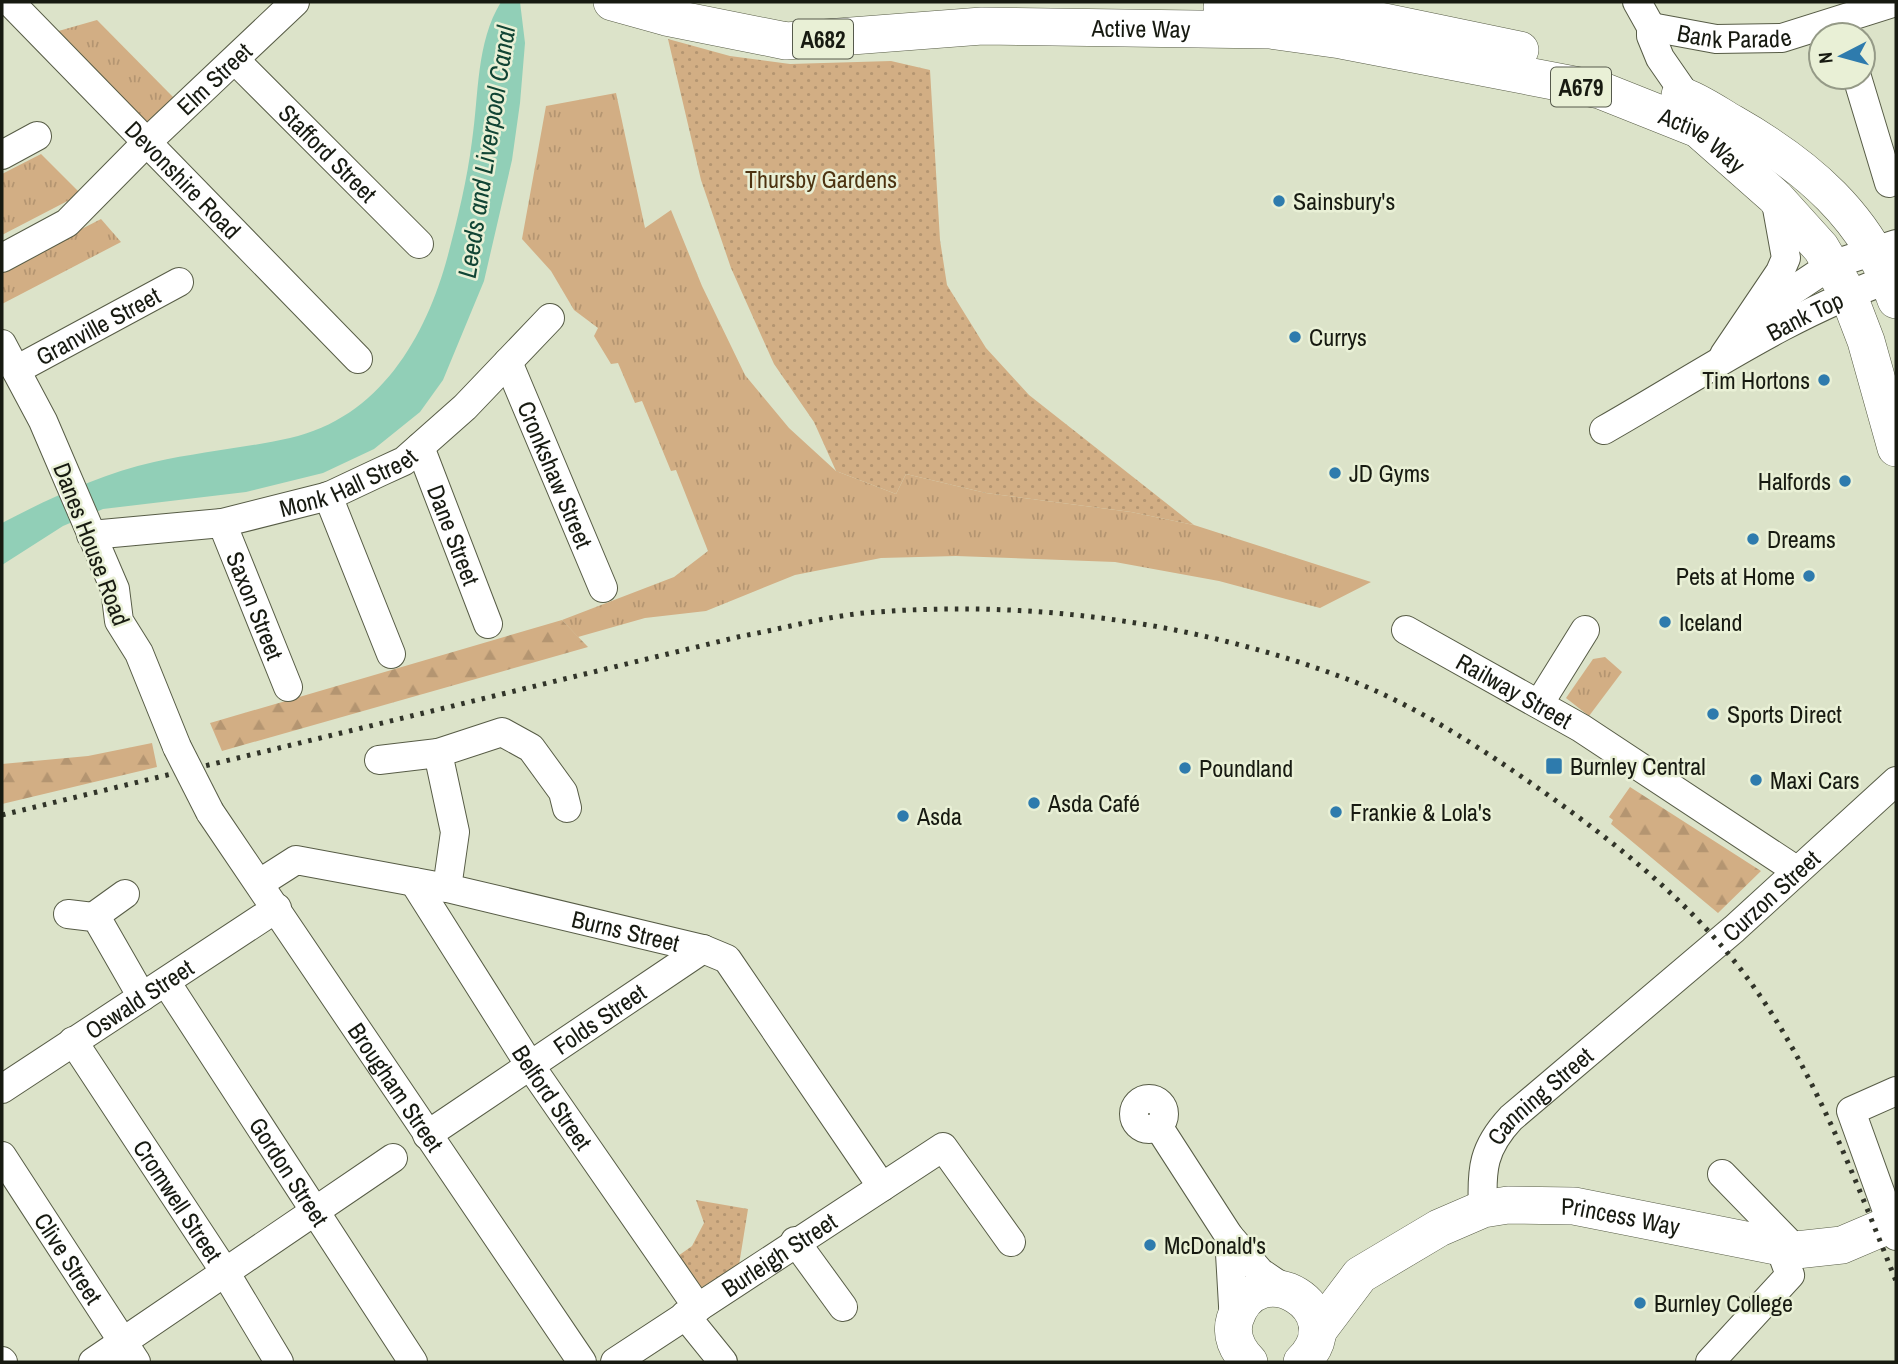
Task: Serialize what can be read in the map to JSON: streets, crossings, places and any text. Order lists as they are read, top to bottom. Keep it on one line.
{"streets":{"main road":["Active Way","A682","A679","Princess Way"],"street":["Bank Parade","Elm Street","Stafford Street","Devonshire Road","Bank Top","Granville Street","Cronkshaw Street","Monk Hall Street","Dane Street","Danes House Road","Saxon Street","Railway Street","Curzon Street","Burns Street","Oswald Street","Folds Street","Brougham Street","Belford Street","Canning Street","Gordon Street","Cromwell Street","Burleigh Street","Clive Street"]},"crossings":[["Active Way","A682"],["Active Way","Bank Top"],["Elm Street","Stafford Street"],["Elm Street","Devonshire Road"],["Granville Street","Danes House Road"],["Cronkshaw Street","Monk Hall Street"],["Monk Hall Street","Dane Street"],["Monk Hall Street","Danes House Road"],["Monk Hall Street","Saxon Street"],["Danes House Road","Brougham Street"],["Railway Street","Curzon Street"],["Curzon Street","Canning Street"],["Burns Street","Folds Street"],["Burns Street","Brougham Street"],["Burns Street","Belford Street"],["Burns Street","Burleigh Street"],["Oswald Street","Brougham Street"],["Oswald Street","Gordon Street"],["Oswald Street","Cromwell Street"],["Folds Street","Brougham Street"],["Folds Street","Belford Street"],["Belford Street","Burleigh Street"],["Canning Street","Princess Way"]],"water":["Leeds and Liverpool Canal"],"parks":["Thursby Gardens"],"places":{"other":["Sainsbury's","Currys","Tim Hortons","JD Gyms","Halfords","Dreams","Pets at Home","Iceland","Sports Direct","Poundland","Maxi Cars","Asda Café","Frankie & Lola's","Asda","McDonald's","Burnley College"],"transit":["Burnley Central"]},"north":"left"}
